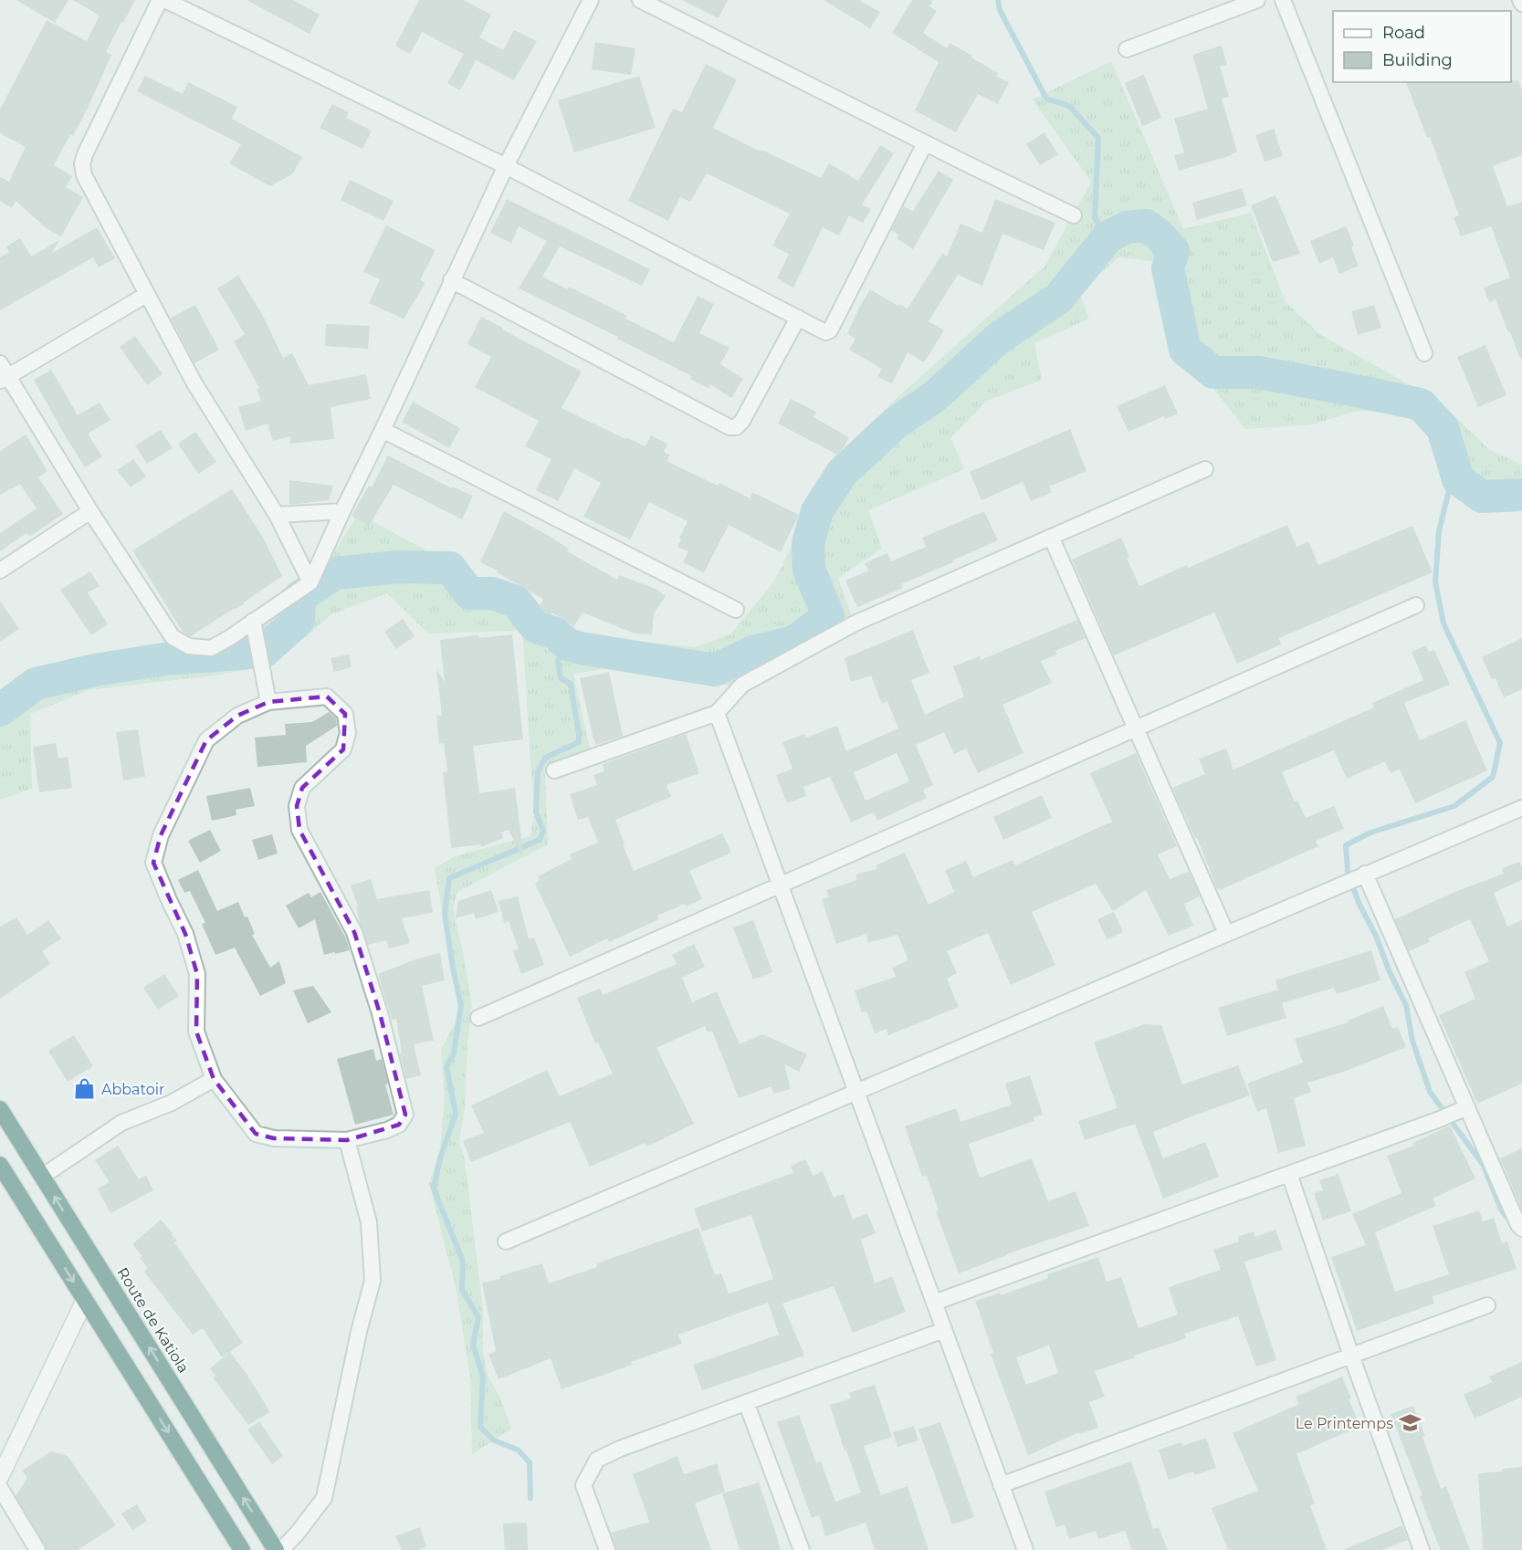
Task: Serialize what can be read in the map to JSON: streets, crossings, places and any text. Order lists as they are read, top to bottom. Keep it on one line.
{"streets":{"highway":["Route de Katiola"]},"places":{"shop":["Abbatoir"],"school or university":["Le Printemps"]},"legend":["Road","Building"]}
